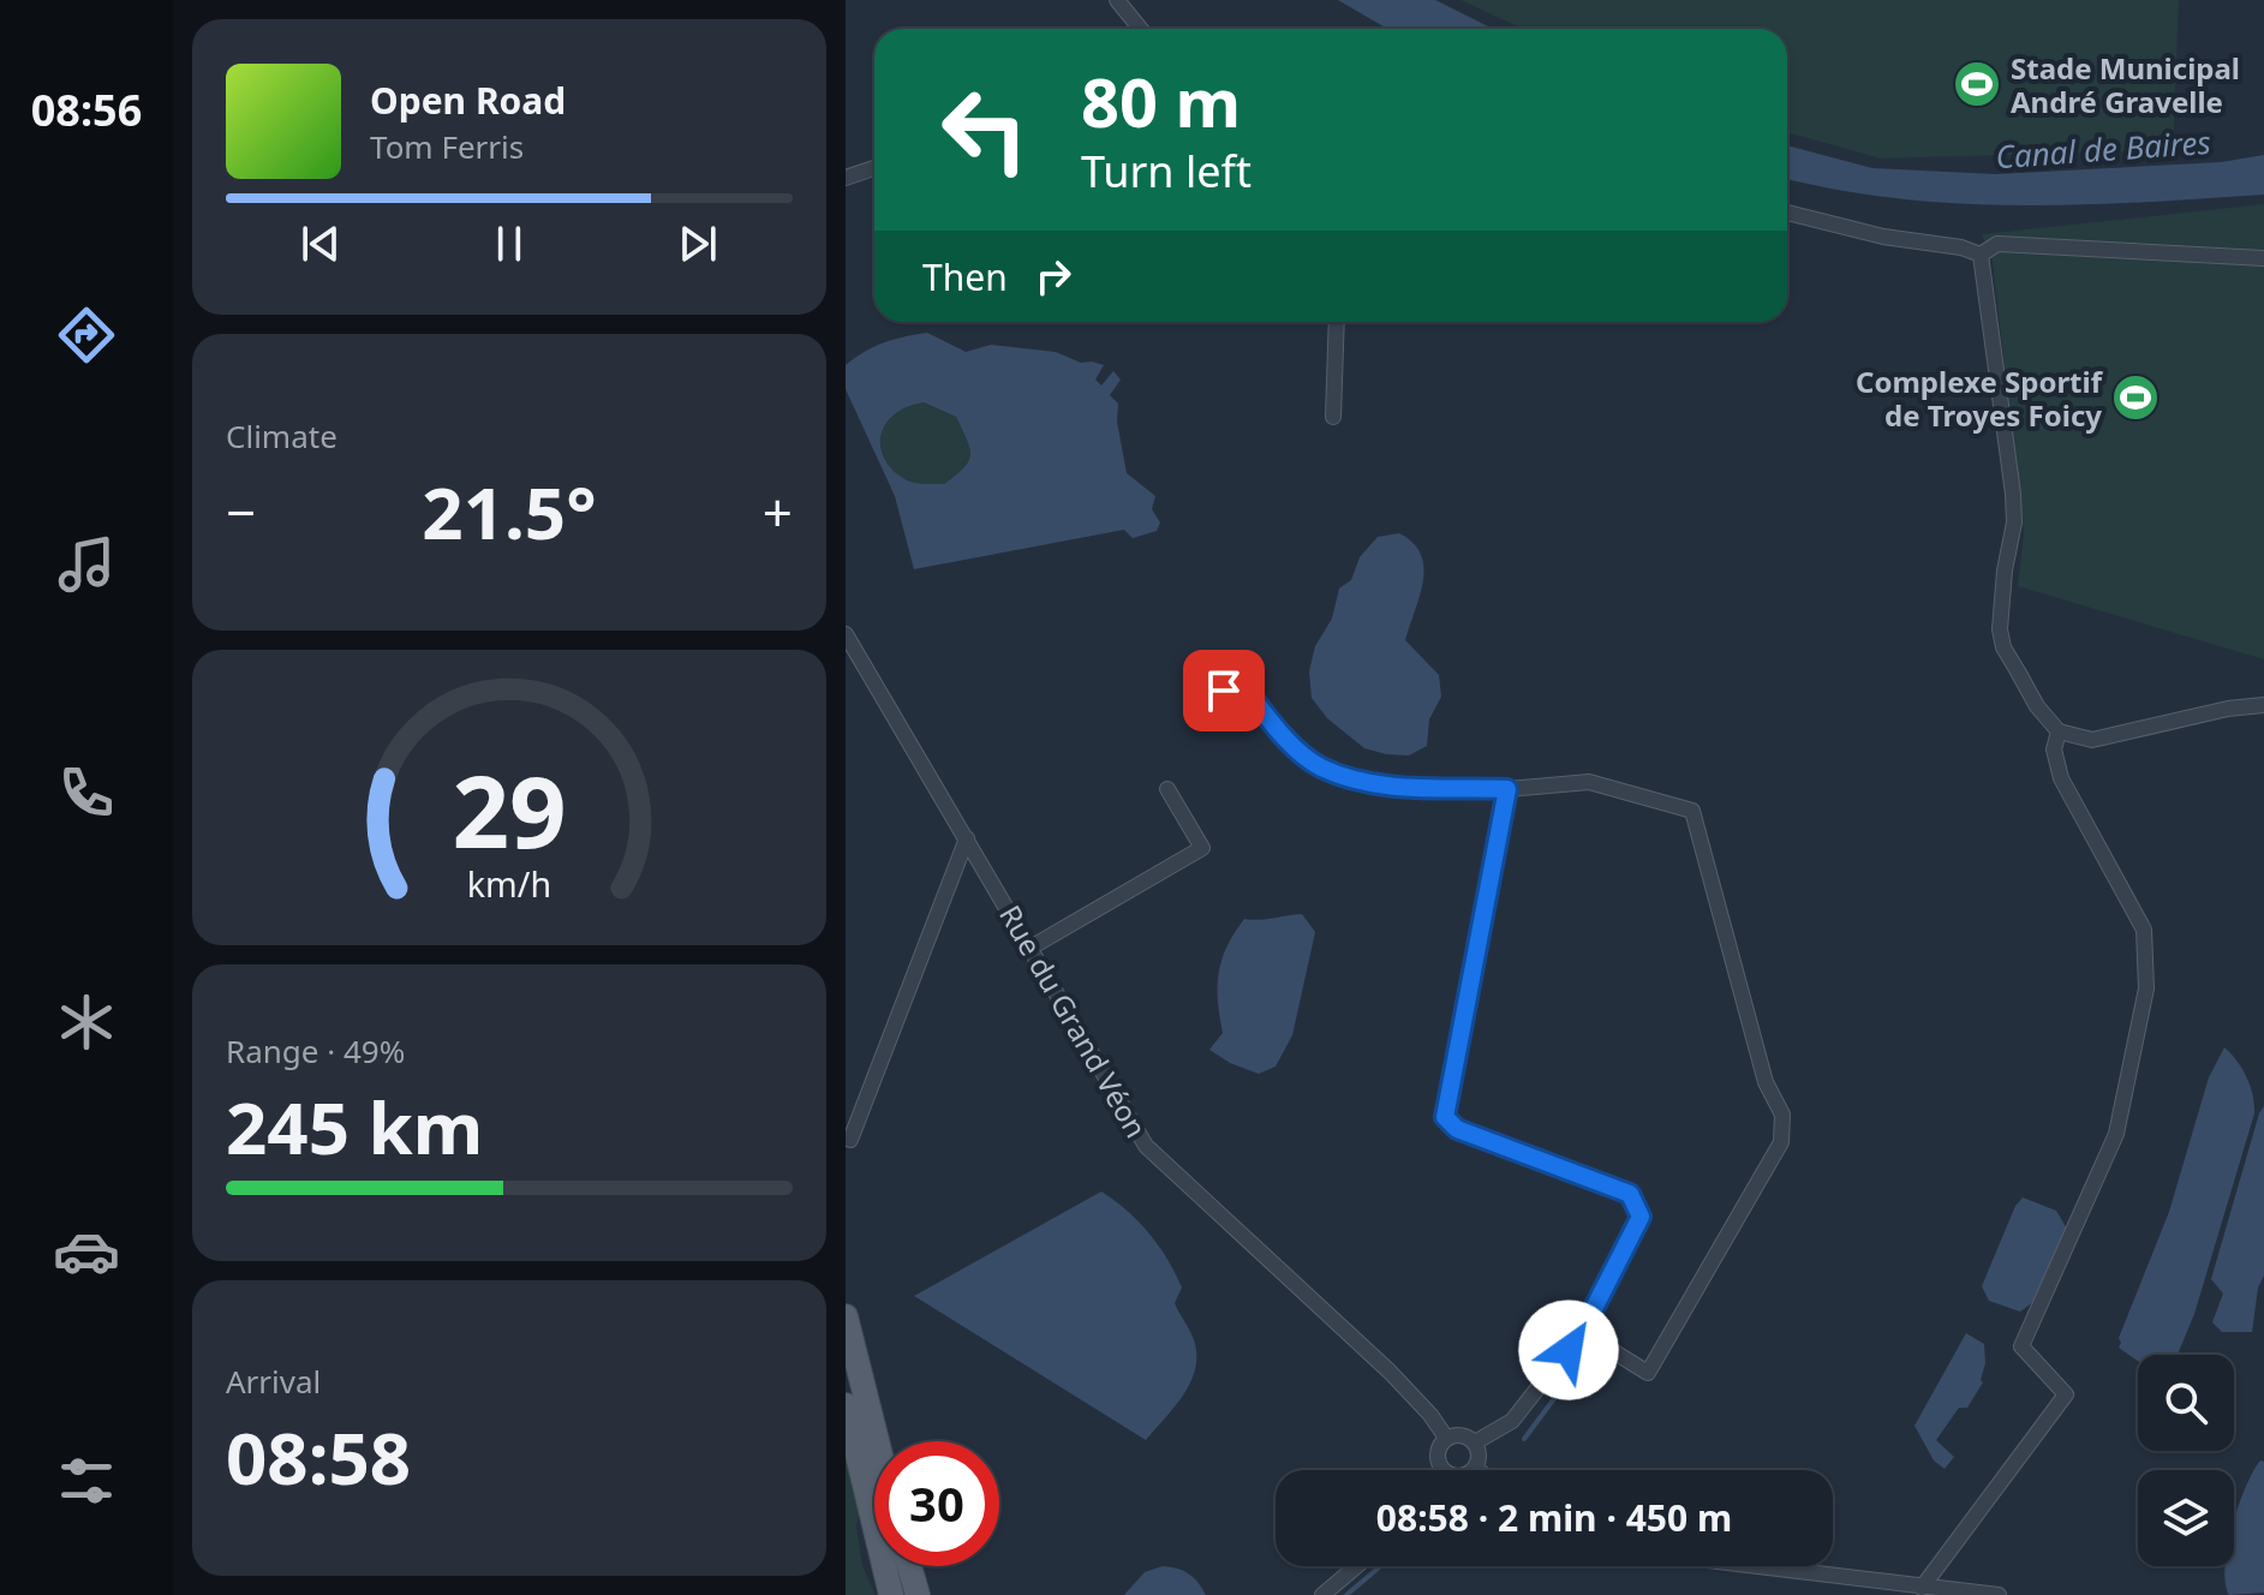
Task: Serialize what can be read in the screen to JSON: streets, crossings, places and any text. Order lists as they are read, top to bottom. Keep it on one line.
{"streets":{"street":["Rue du Grand Véon"]},"water":["Canal de Baires"],"places":{"sports":["Stade Municipal André Gravelle","Complexe Sportif de Troyes Foicy"]},"page":{"tabs":"08:56","turn":["80 m","Turn left"],"song":["Open Road","Tom Ferris"],"then":"Then","tile":["Climate",["Range · 49%","245 km"],["Arrival","08:58"]],"heat":["−","21.5°","+"],"limit":"30","trip":"08:58 · 2 min · 450 m","gauge":["29","km/h"]}}
